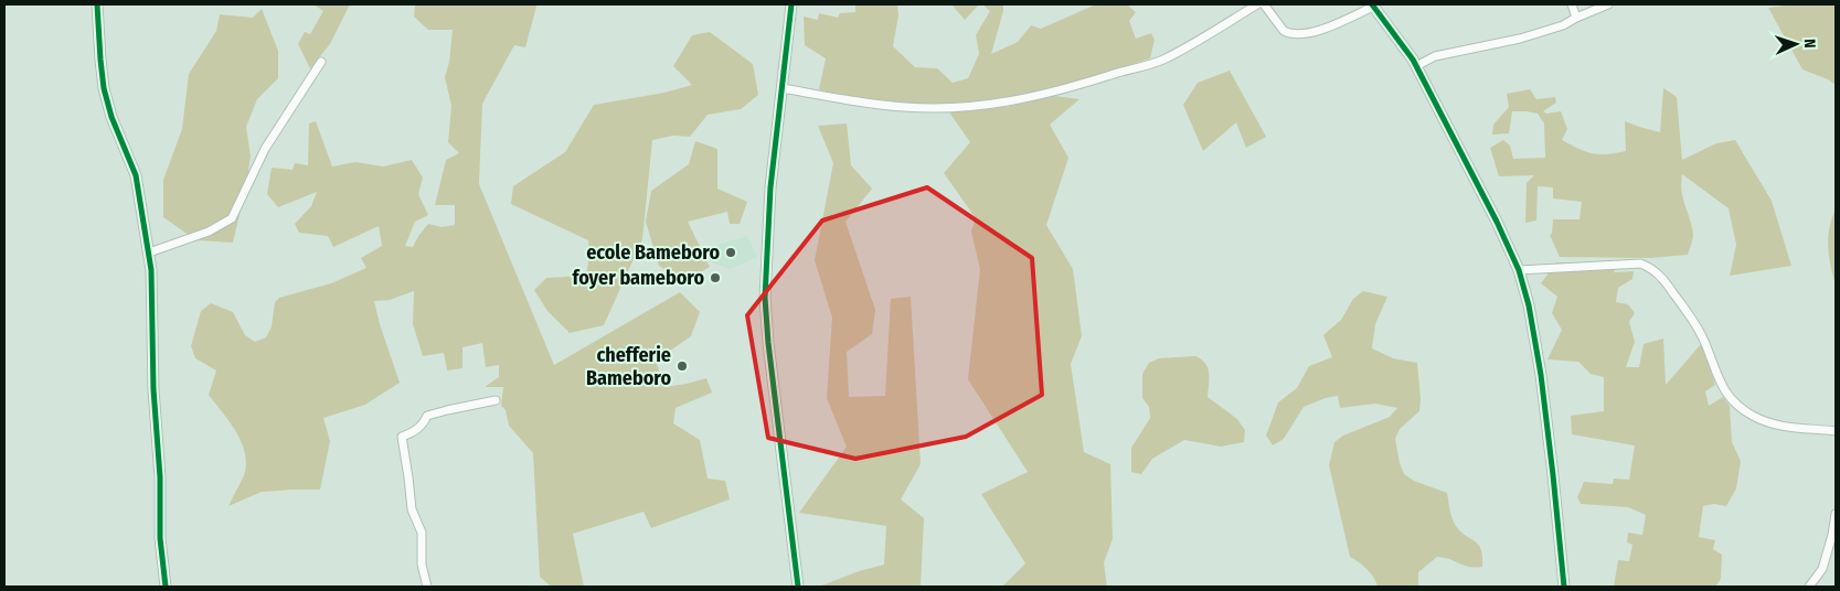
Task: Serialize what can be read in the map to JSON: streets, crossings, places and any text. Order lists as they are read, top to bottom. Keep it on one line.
{"places":["ecole Bameboro","foyer bameboro","chefferie Bameboro"],"north":"right"}
